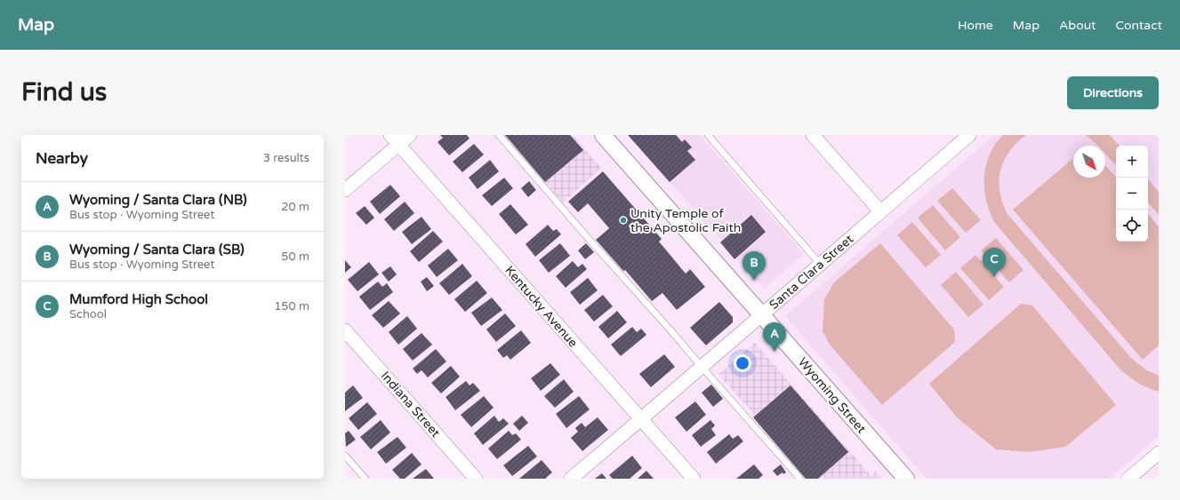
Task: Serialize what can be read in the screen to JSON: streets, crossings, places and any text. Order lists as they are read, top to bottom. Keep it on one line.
{"streets":{"street":["Santa Clara Street","Kentucky Avenue","Wyoming Street","Indiana Street"]},"crossings":[["Santa Clara Street","Kentucky Avenue"],["Santa Clara Street","Wyoming Street"]],"places":["Unity Temple of the Apostolic Faith"],"north":"bottom right","page":{"header":"Map","nav":["Home","Map","About","Contact"],"buttons":"Directions","title":"Find us","heading":["Nearby","3 results"],"map_buttons":["+","−"],"list":[{"mark":"A","name":"Wyoming / Santa Clara (NB)","note":"Bus stop · Wyoming Street","value":"20 m"},{"mark":"B","name":"Wyoming / Santa Clara (SB)","note":"Bus stop · Wyoming Street","value":"50 m"},{"mark":"C","name":"Mumford High School","note":"School","value":"150 m"}],"pins":["C","B","A"]}}
